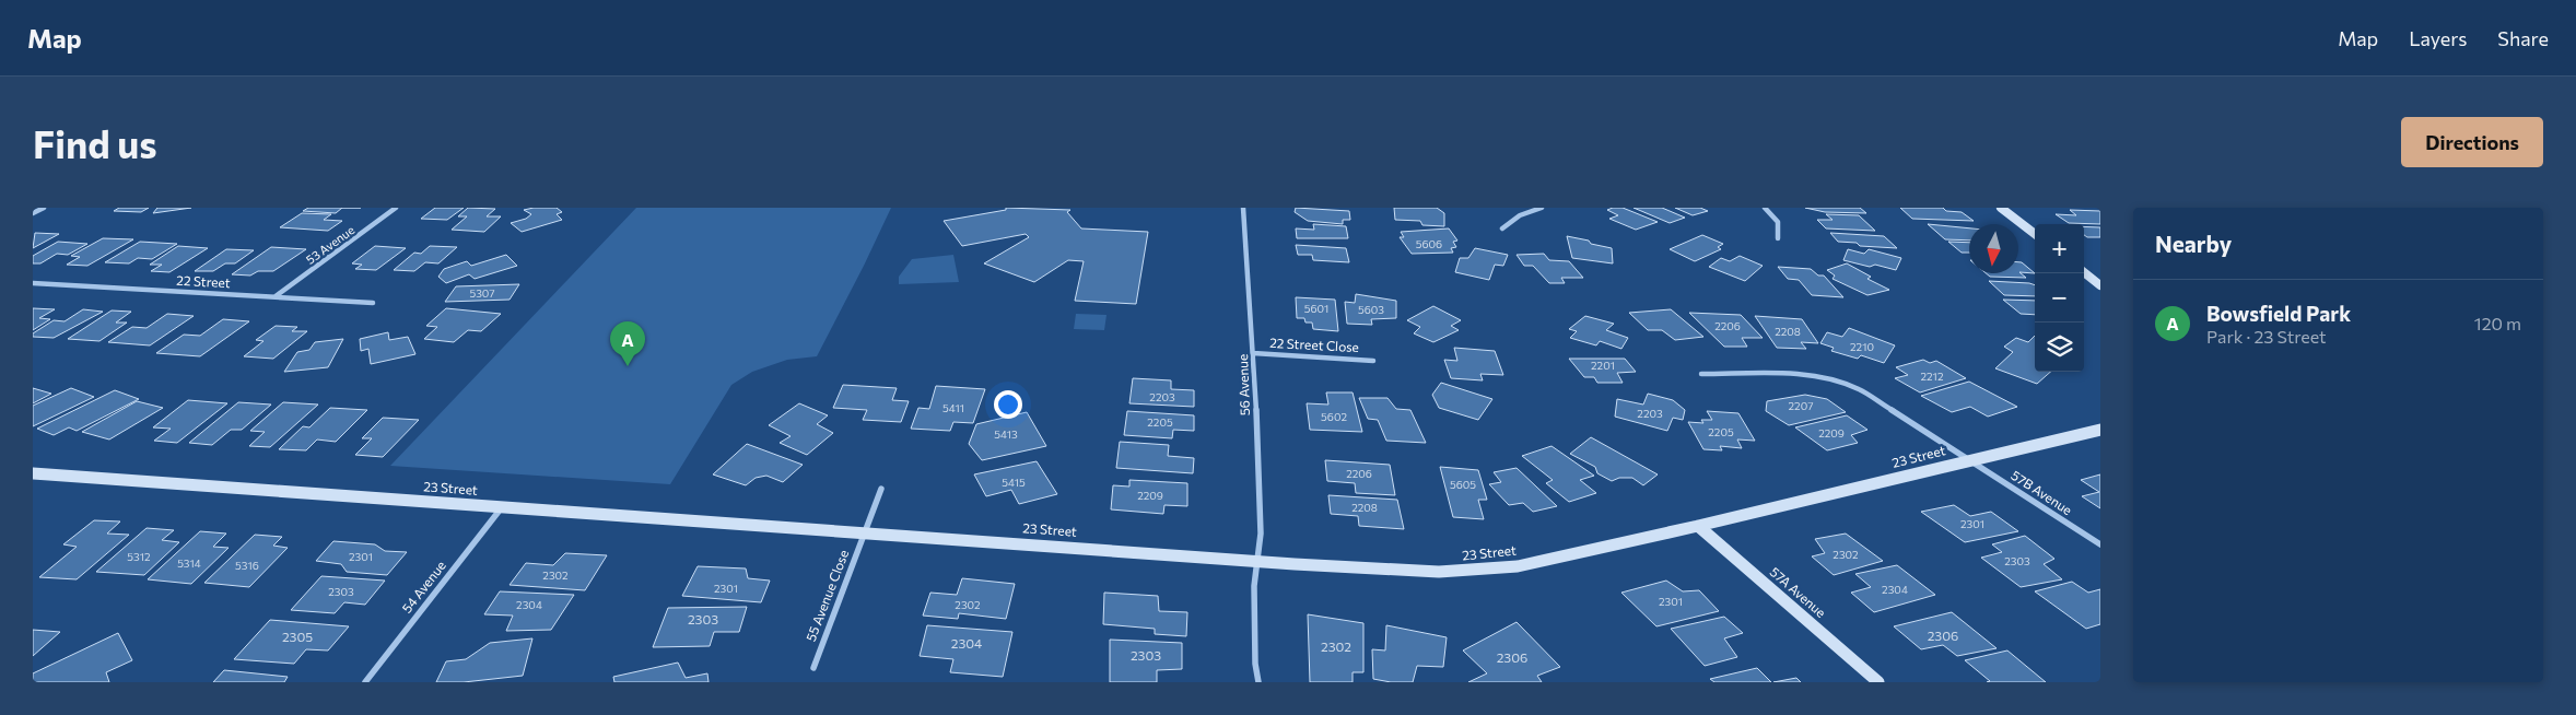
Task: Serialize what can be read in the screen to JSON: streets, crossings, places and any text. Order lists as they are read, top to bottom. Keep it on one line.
{"streets":{"street":["53 Avenue","22 Street","22 Street Close","56 Avenue","23 Street","57B Avenue","54 Avenue","57A Avenue","55 Avenue Close"]},"crossings":[["53 Avenue","22 Street"],["22 Street Close","56 Avenue"],["56 Avenue","23 Street"],["23 Street","57B Avenue"],["23 Street","54 Avenue"],["23 Street","57A Avenue"],["23 Street","55 Avenue Close"]],"house_numbers":["5606","5307","5601","5603","2206","2208","2210","2201","2212","2203","2207","5411","2203","5602","2205","2205","2209","5413","2206","5415","5605","2209","2208","2301","2302","5312","2301","2303","5314","5316","2302","2301","2304","2303","2301","2304","2302","2303","2306","2305","2304","2302","2303","2306"],"north":"bottom","page":{"header":"Map","nav":["Map","Layers","Share"],"buttons":"Directions","title":"Find us","heading":"Nearby","map_buttons":["+","−"],"list":[{"mark":"A","name":"Bowsfield Park","note":"Park · 23 Street","value":"120 m"}],"pins":"A"}}
